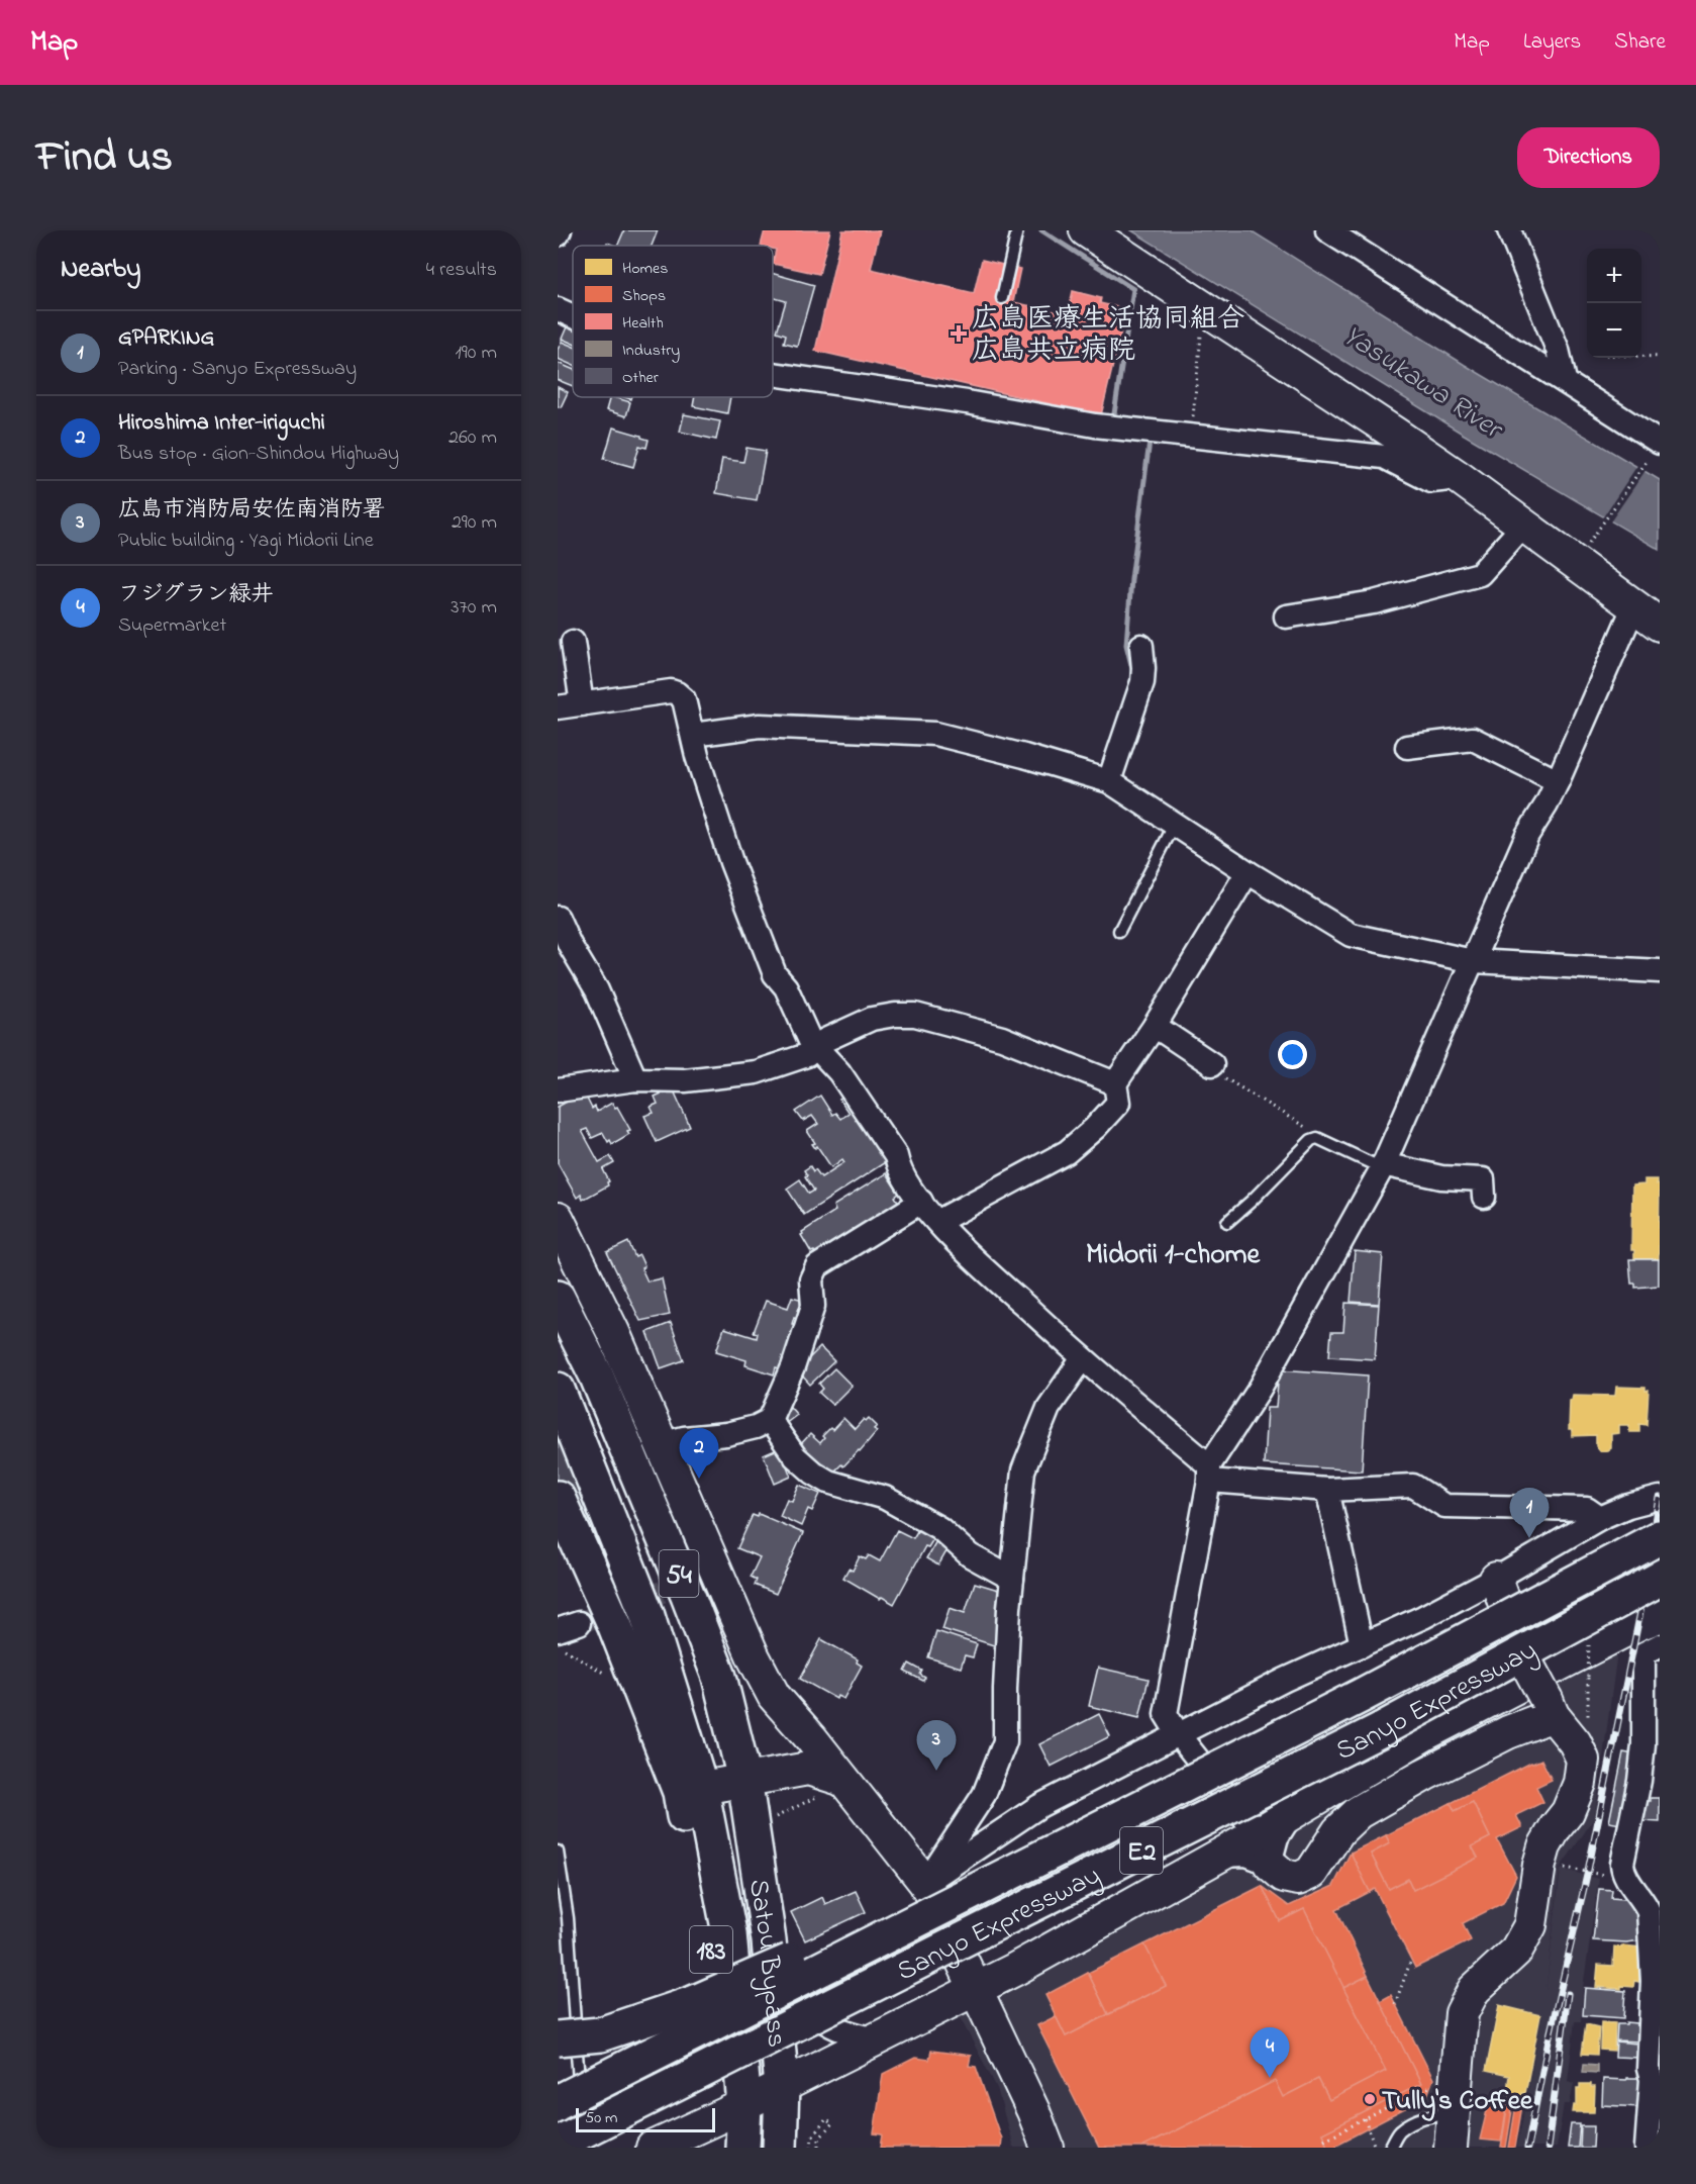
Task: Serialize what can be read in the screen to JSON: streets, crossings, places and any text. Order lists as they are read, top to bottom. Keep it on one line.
{"streets":{"highway":["54","Sanyo Expressway","E2","183","Satou Bypass"]},"crossings":[["54","183"],["54","Satou Bypass"]],"districts":["Midorii 1-chome"],"water":["Yasukawa River"],"places":{"health":["広島医療生活協同組合 広島共立病院"],"other":["Tully's Coffee"]},"legend":["Homes","Shops","Health","Industry","Other"],"scale_bar":"50 m","page":{"header":"Map","nav":["Map","Layers","Share"],"title":"Find us","buttons":"Directions","heading":["Nearby","4 results"],"map_buttons":["+","−"],"list":[{"mark":"1","name":"GPARKING","note":"Parking · Sanyo Expressway","value":"190 m"},{"mark":"2","name":"Hiroshima Inter-iriguchi","note":"Bus stop · Gion-Shindou Highway","value":"260 m"},{"mark":"3","name":"広島市消防局安佐南消防署","note":"Public building · Yagi Midorii Line","value":"290 m"},{"mark":"4","name":"フジグラン緑井","note":"Supermarket","value":"370 m"}],"pins":["2","1","3","4"],"scale":"50 m"}}
